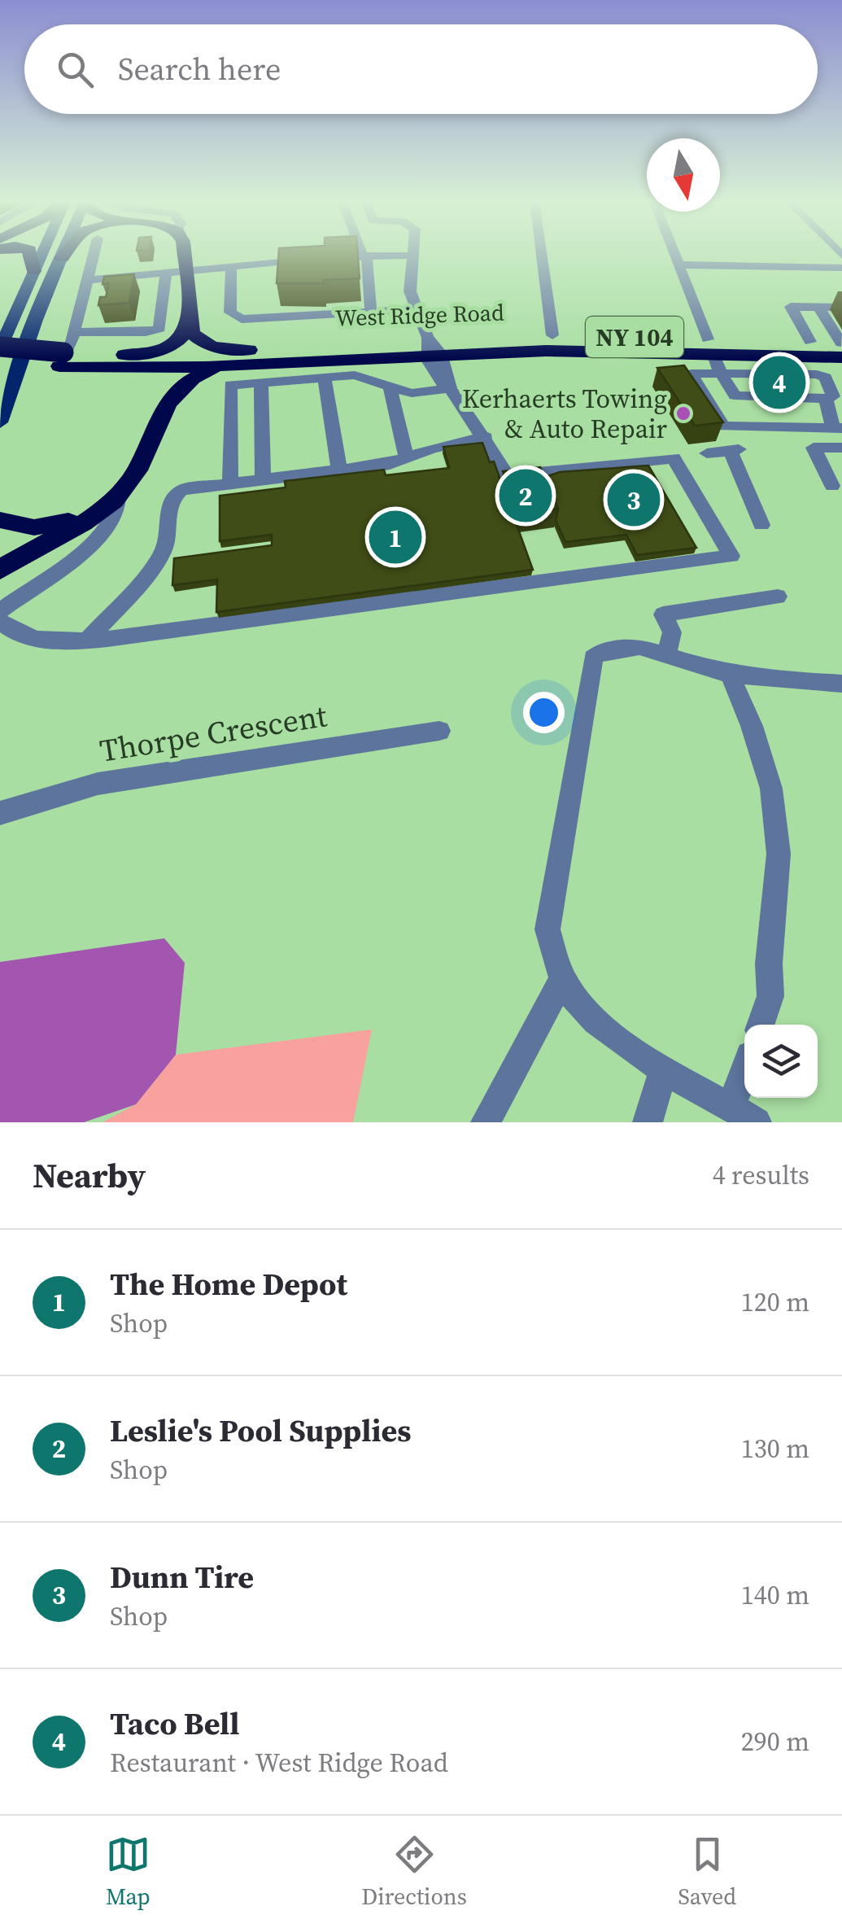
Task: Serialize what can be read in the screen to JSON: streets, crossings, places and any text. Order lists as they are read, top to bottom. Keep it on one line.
{"streets":{"highway":["West Ridge Road","NY 104"],"street":["Thorpe Crescent"]},"places":["Kerhaerts Towing & Auto Repair"],"north":"bottom","page":{"search":"Search here","pins":["4","2","3","1"],"heading":["Nearby","4 results"],"list":[{"mark":"1","name":"The Home Depot","note":"Shop","value":"120 m"},{"mark":"2","name":"Leslie's Pool Supplies","note":"Shop","value":"130 m"},{"mark":"3","name":"Dunn Tire","note":"Shop","value":"140 m"},{"mark":"4","name":"Taco Bell","note":"Restaurant · West Ridge Road","value":"290 m"}],"nav":["Map","Directions","Saved"]}}
